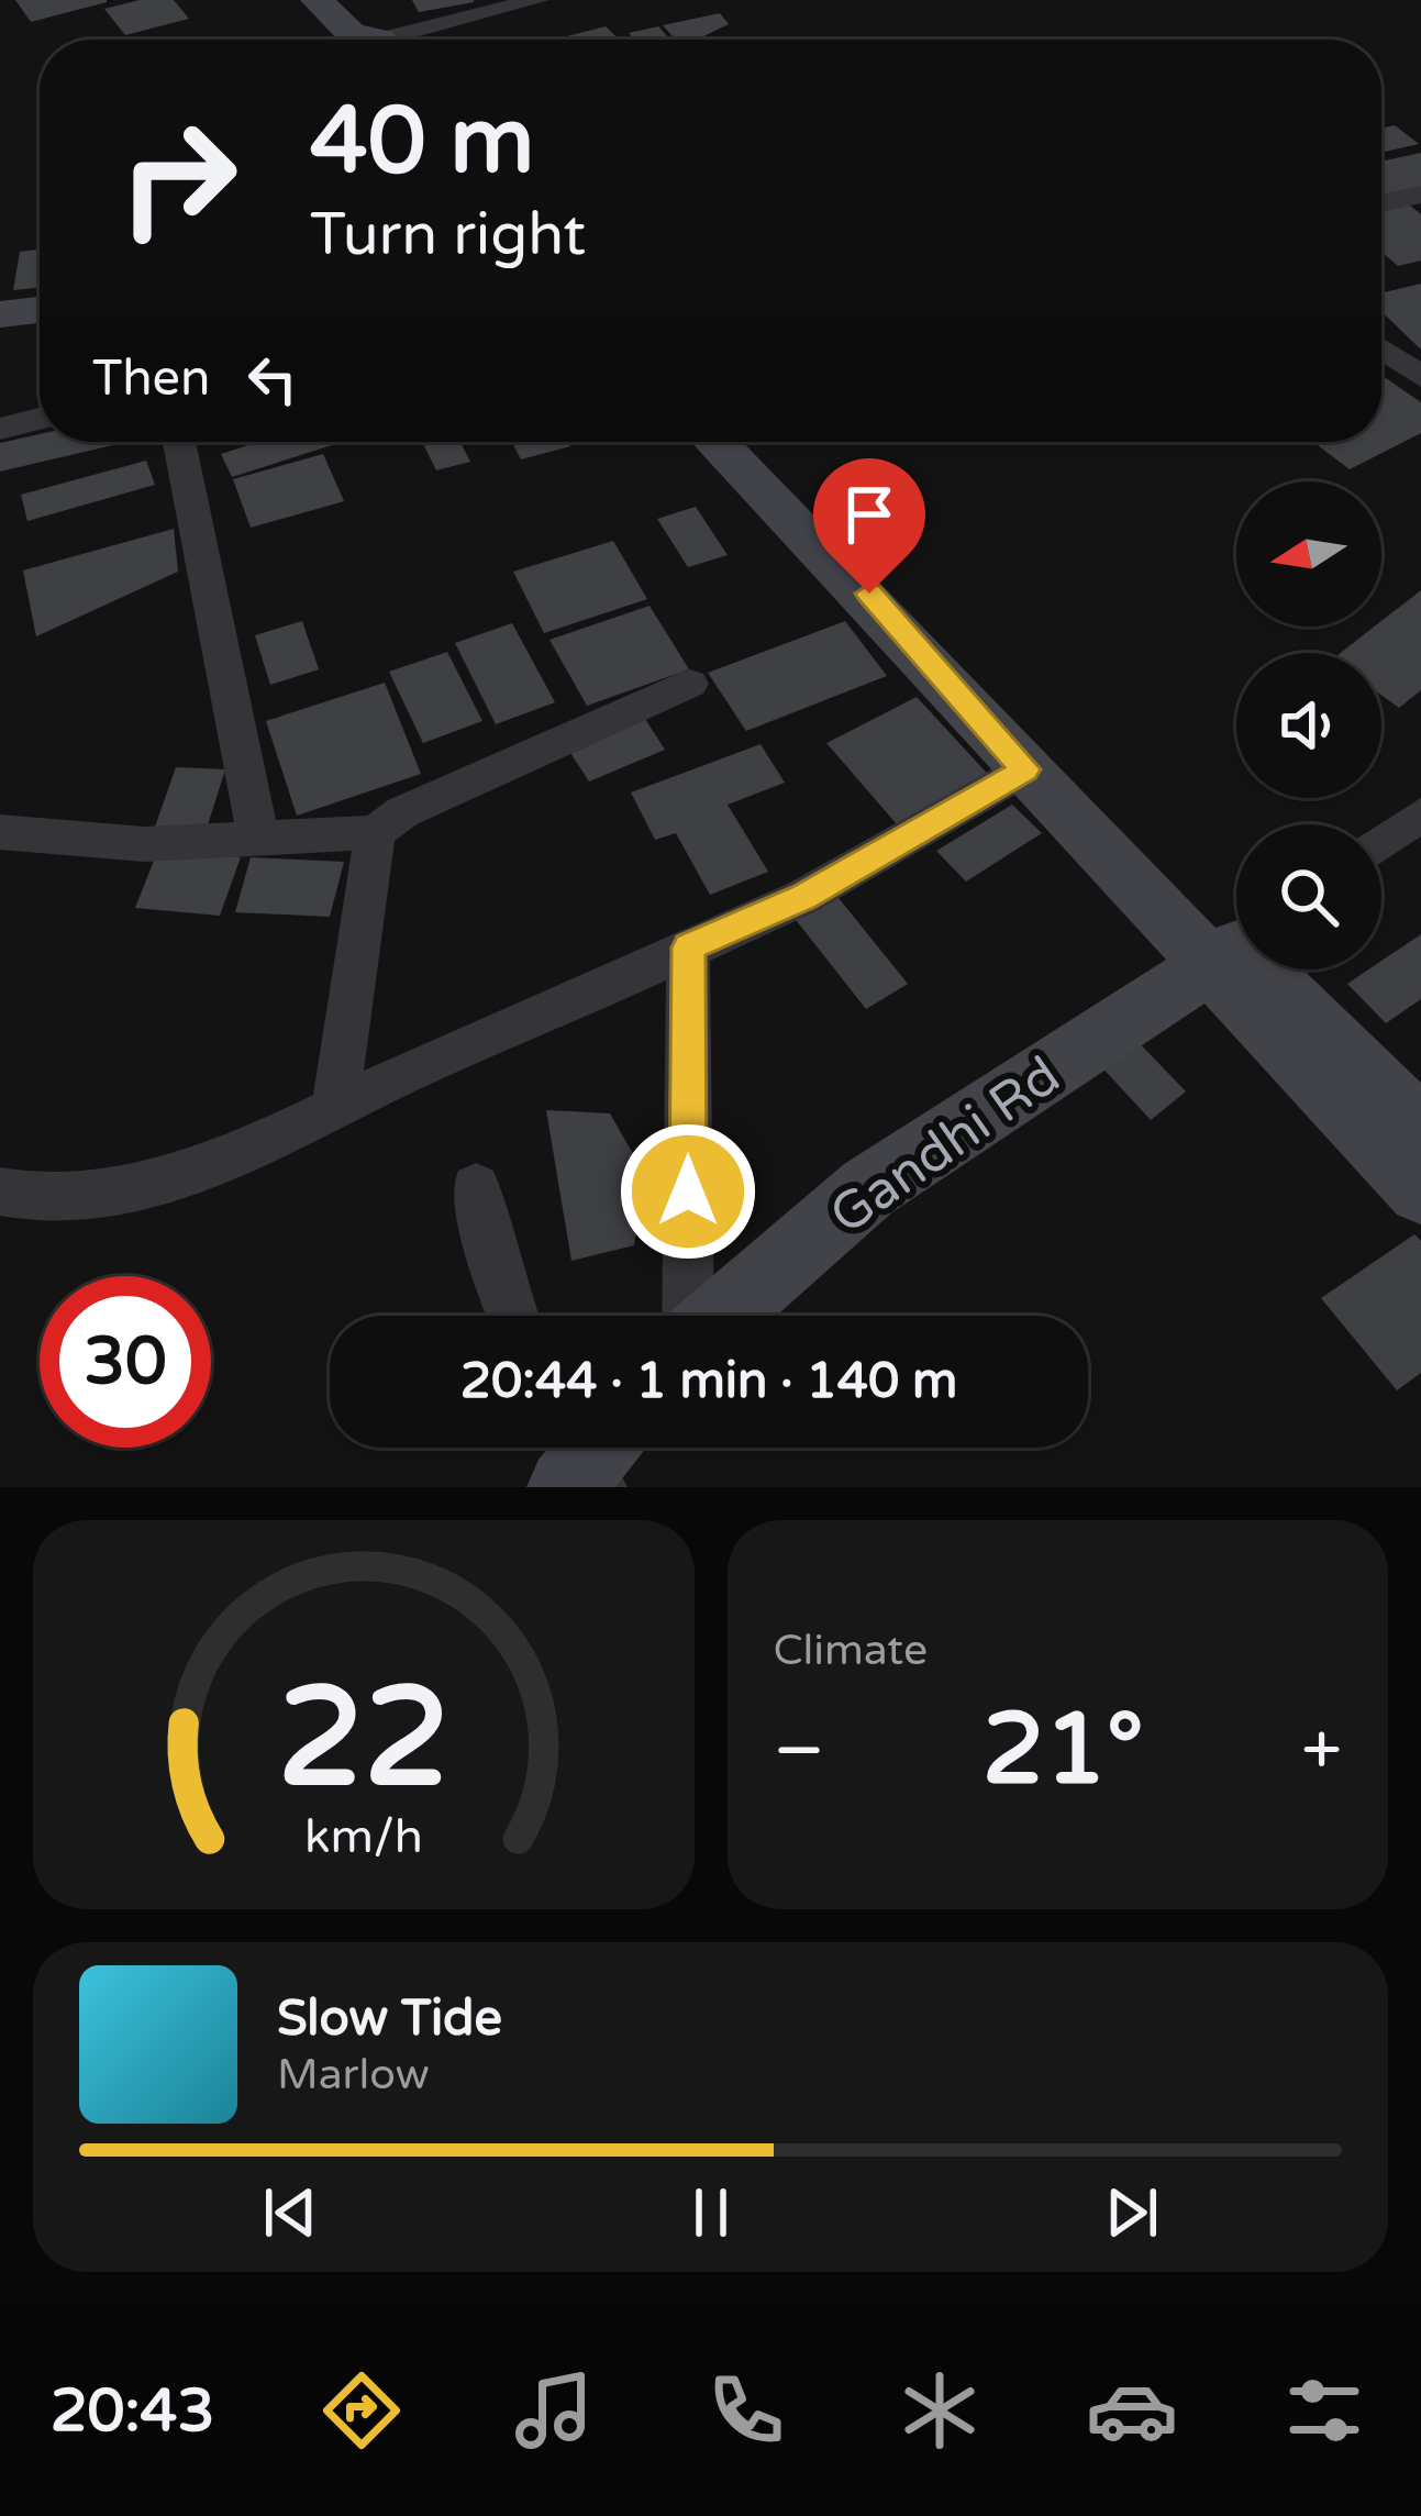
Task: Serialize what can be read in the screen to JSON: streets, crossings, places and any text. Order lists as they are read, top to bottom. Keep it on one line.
{"streets":{"street":["Gandhi Rd"]},"north":"left","page":{"turn":["40 m","Turn right"],"then":"Then","limit":"30","trip":"20:44 · 1 min · 140 m","tile":"Climate","heat":["−","21°","+"],"song":["Slow Tide","Marlow"],"tabs":"20:43","gauge":["22","km/h"]}}
